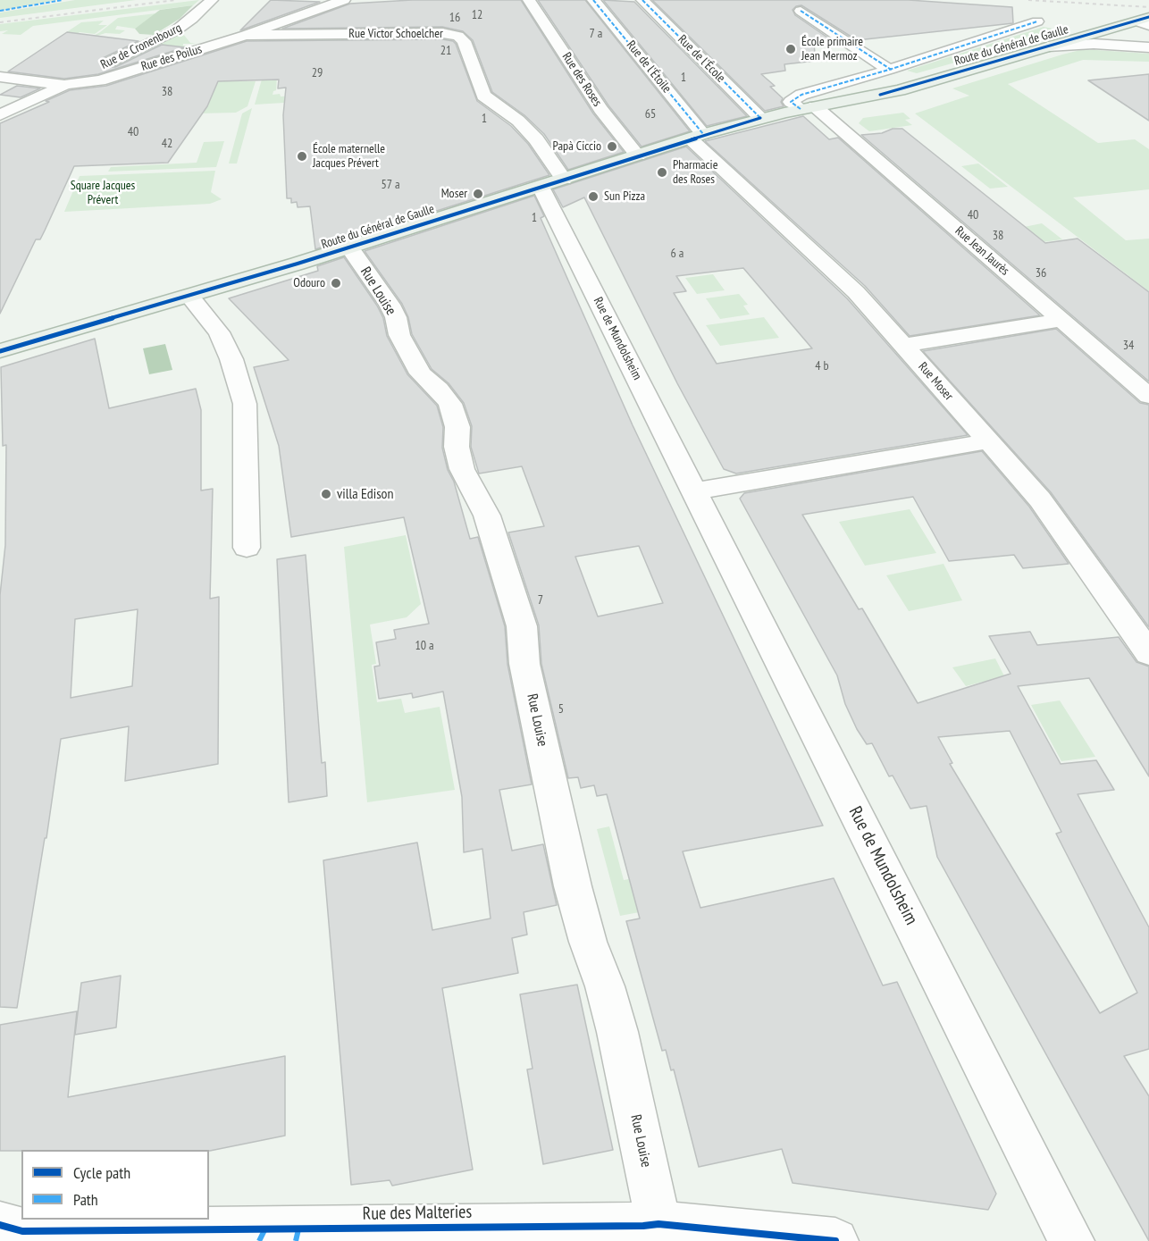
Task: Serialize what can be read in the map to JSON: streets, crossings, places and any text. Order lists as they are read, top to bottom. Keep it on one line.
{"streets":{"main road":["Route du Général de Gaulle"],"street":["Rue Victor Schoelcher","Rue de Cronenbourg","Rue des Poilus","Rue de l'École","Rue de l'Étoile","Rue des Roses","Rue Jean Jaurès","Rue Louise","Rue de Mundolsheim","Rue Moser","Rue des Malteries"]},"crossings":[["Rue Victor Schoelcher","Route du Général de Gaulle"],["Rue Victor Schoelcher","Rue des Poilus"],["Rue Victor Schoelcher","Rue de Mundolsheim"],["Route du Général de Gaulle","Rue de l'École"],["Route du Général de Gaulle","Rue de l'Étoile"],["Route du Général de Gaulle","Rue des Roses"],["Route du Général de Gaulle","Rue Jean Jaurès"],["Route du Général de Gaulle","Rue Louise"],["Route du Général de Gaulle","Rue de Mundolsheim"],["Route du Général de Gaulle","Rue Moser"],["Rue de Cronenbourg","Rue des Poilus"],["Rue de l'Étoile","Rue Moser"],["Rue Louise","Rue des Malteries"]],"parks":["Square Jacques Prévert"],"places":["École primaire Jean Mermoz","Papà Ciccio","École maternelle Jacques Prévert","Pharmacie des Roses","Moser","Sun Pizza","Odouro","villa Edison"],"house_numbers":["12","16","7 a","21","29","1","38","65","1","40","42","57 a","40","1","38","6 a","36","34","4 b","7","10 a","5"],"legend":["Cycle path","Path"]}
